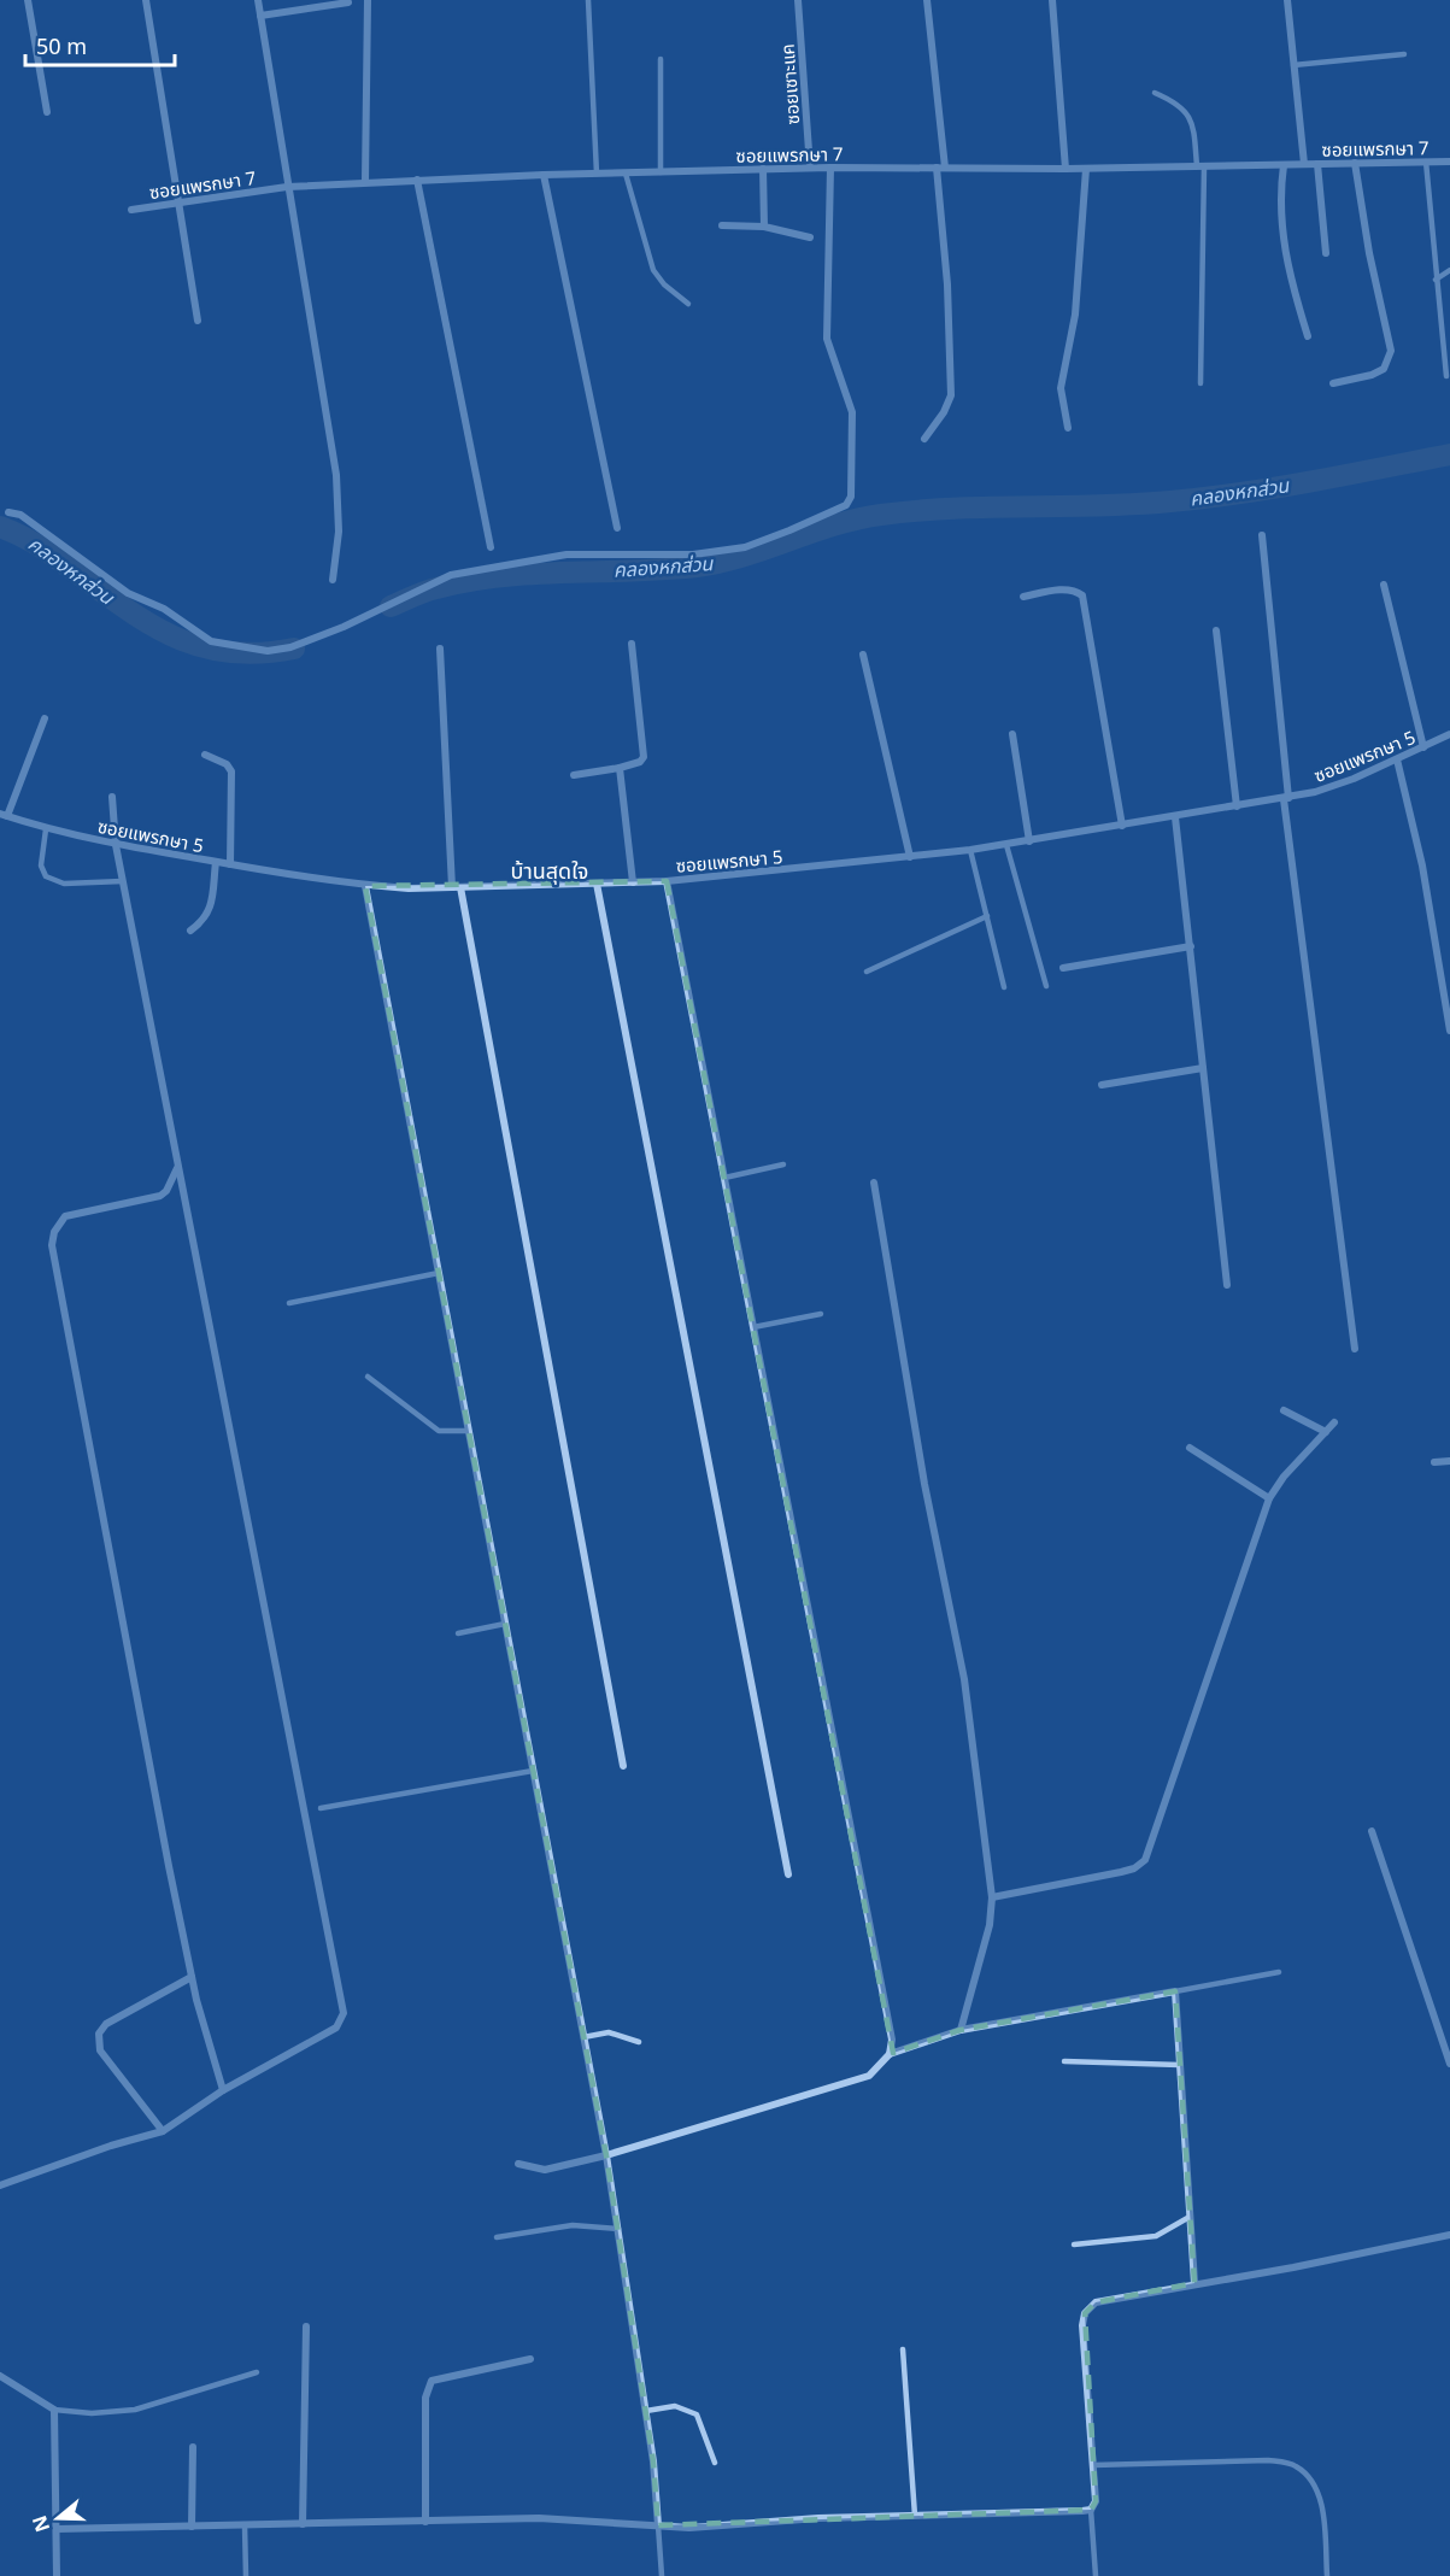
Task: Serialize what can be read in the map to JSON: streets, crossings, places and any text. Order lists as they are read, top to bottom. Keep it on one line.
{"streets":{"street":["ซอยเซาะแค","ซอยแพรกษา 7","ซอยแพรกษา 5"]},"crossings":[["ซอยเซาะแค","ซอยแพรกษา 7"]],"districts":["บ้านสุดใจ"],"water":["คลองหกส่วน"],"scale_bar":"50 m","north":"left"}
